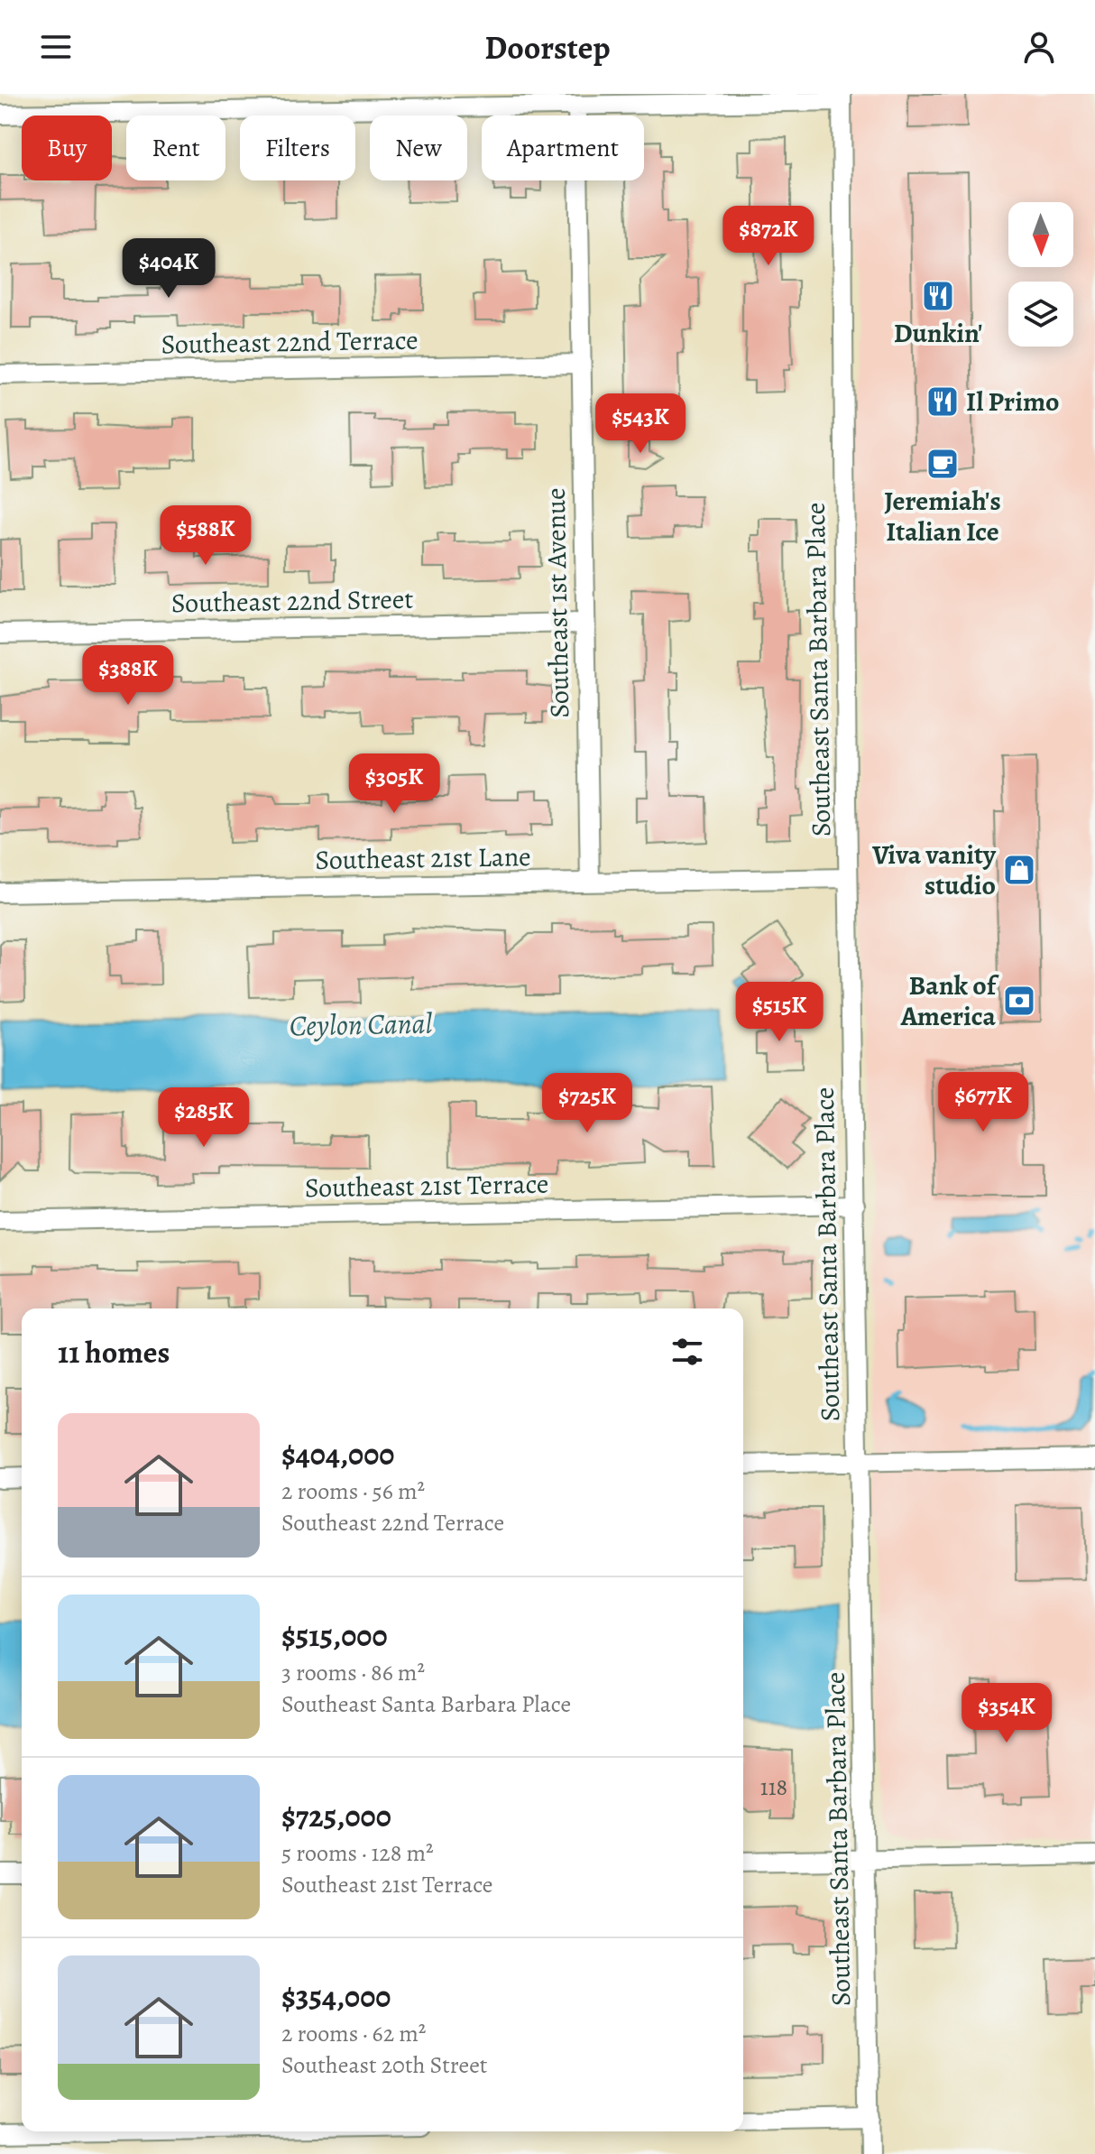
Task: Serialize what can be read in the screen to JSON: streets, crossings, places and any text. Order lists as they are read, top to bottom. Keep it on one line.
{"streets":{"street":["Southeast 22nd Terrace","Southeast 22nd Street","Southeast 1st Avenue","Southeast Santa Barbara Place","Southeast 21st Lane","Southeast 21st Terrace"]},"crossings":[["Southeast 22nd Terrace","Southeast 1st Avenue"],["Southeast 22nd Street","Southeast 1st Avenue"],["Southeast 1st Avenue","Southeast 21st Lane"],["Southeast Santa Barbara Place","Southeast 21st Lane"],["Southeast Santa Barbara Place","Southeast 21st Terrace"]],"water":["Ceylon Canal"],"places":{"restaurant":["Dunkin'","Il Primo"],"cafe":["Jeremiah's Italian Ice"],"shop":["Viva vanity studio"],"bank":["Bank of America"]},"house_numbers":["118"],"north":"bottom","page":{"header":"Doorstep","chip":["Buy","Rent","Filters","New","Apartment"],"price":["$872K","$404K","$543K","$588K","$388K","$305K","$515K","$677K","$725K","$285K","$354K"],"heading":"11 homes","list":[{"name":"$404,000","note":"2 rooms · 56 m² · Southeast 22nd Terrace"},{"name":"$515,000","note":"3 rooms · 86 m² · Southeast Santa Barbara Place"},{"name":"$725,000","note":"5 rooms · 128 m² · Southeast 21st Terrace"},{"name":"$354,000","note":"2 rooms · 62 m² · Southeast 20th Street"}]}}
